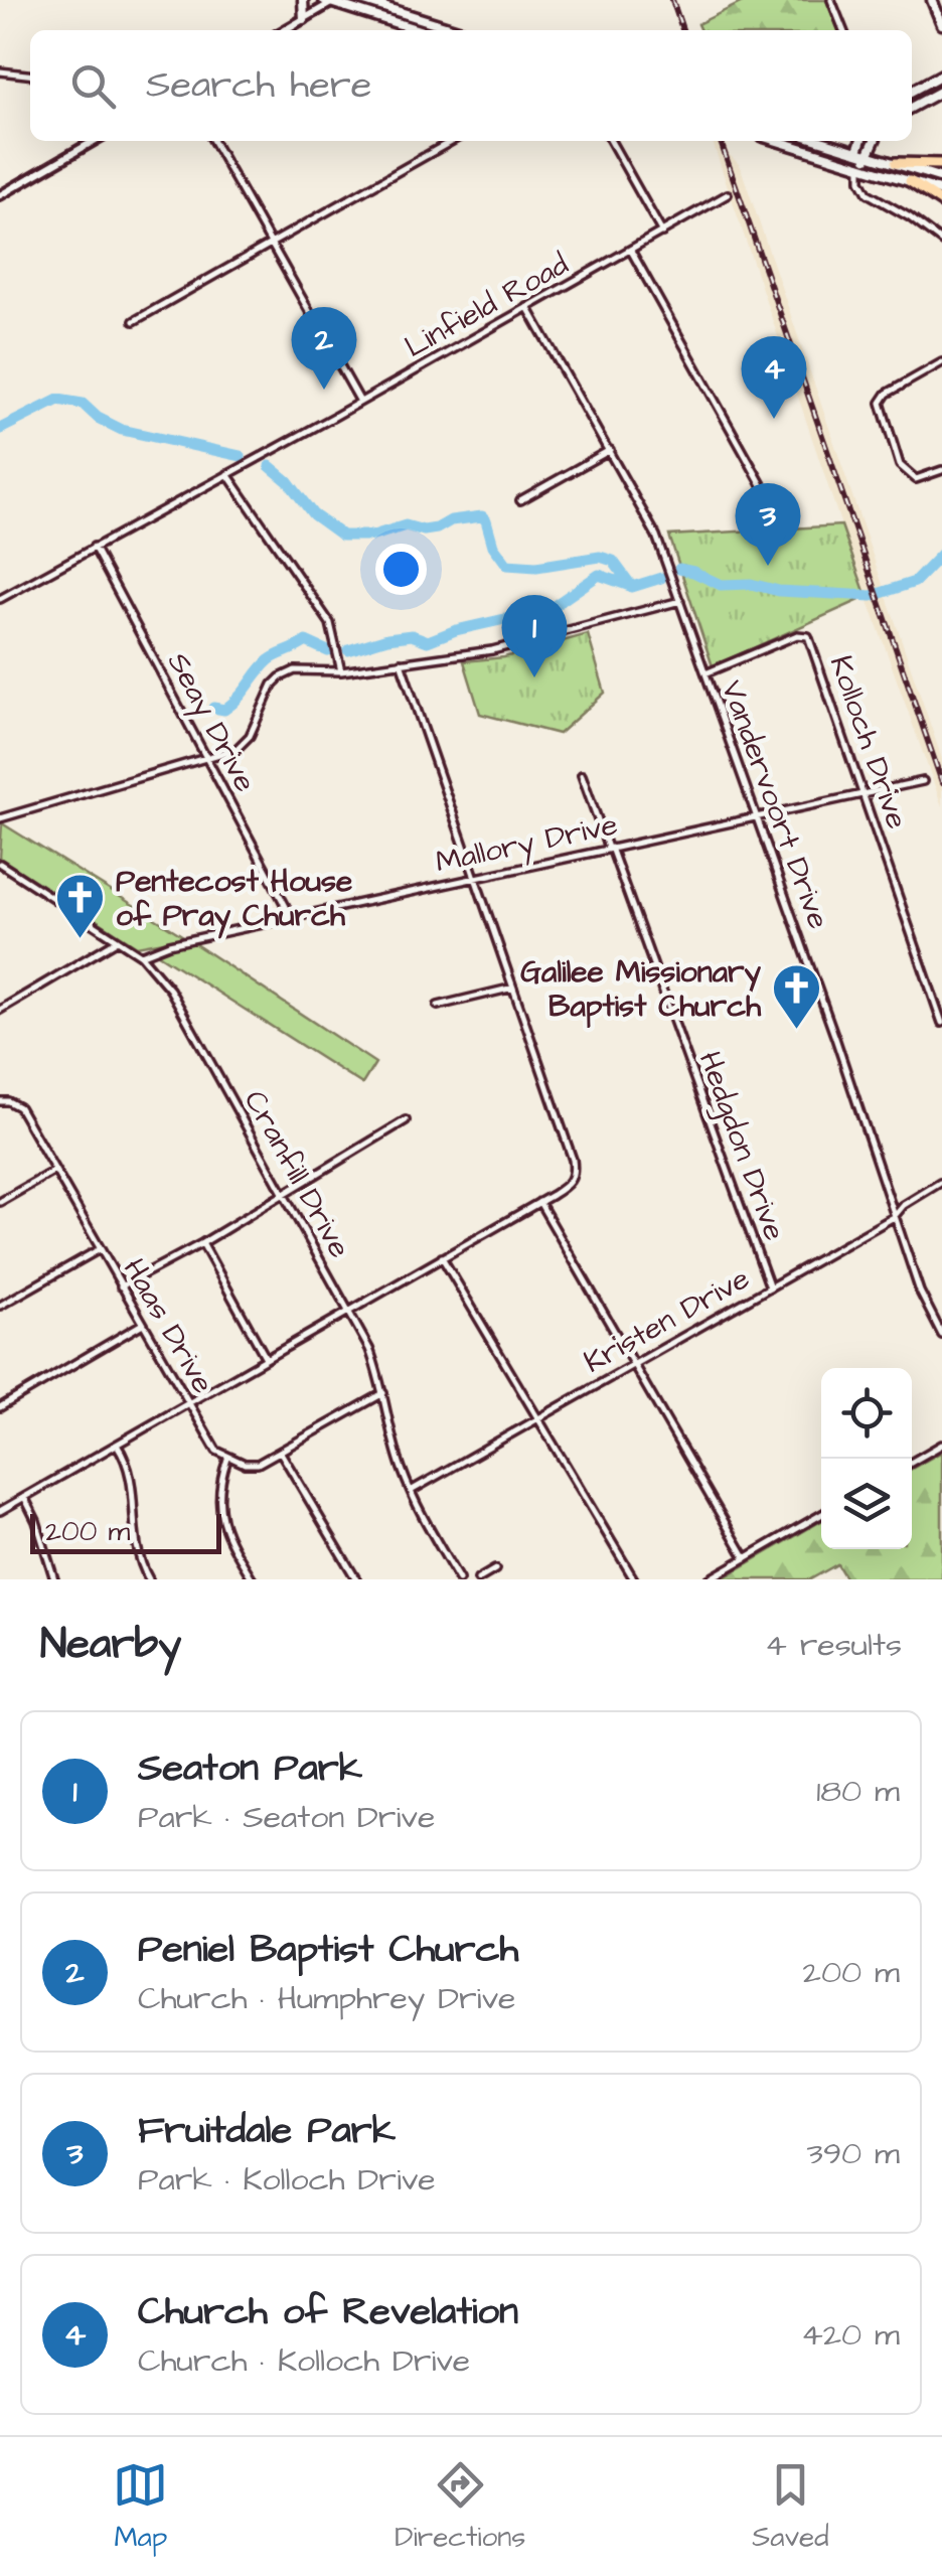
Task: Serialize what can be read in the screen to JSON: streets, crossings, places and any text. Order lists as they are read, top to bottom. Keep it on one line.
{"streets":{"street":["Linfield Road","Seay Drive","Kolloch Drive","Vandervoort Drive","Mallory Drive","Hedgdon Drive","Cranfill Drive","Kristen Drive","Haas Drive"]},"crossings":[["Linfield Road","Seay Drive"],["Linfield Road","Vandervoort Drive"],["Seay Drive","Mallory Drive"],["Kolloch Drive","Vandervoort Drive"],["Kolloch Drive","Mallory Drive"],["Vandervoort Drive","Mallory Drive"],["Vandervoort Drive","Kristen Drive"],["Mallory Drive","Hedgdon Drive"],["Mallory Drive","Cranfill Drive"],["Hedgdon Drive","Kristen Drive"],["Cranfill Drive","Kristen Drive"]],"places":{"church":["Pentecost House of Pray Church","Galilee Missionary Baptist Church"]},"scale_bar":"200 m","page":{"search":"Search here","pins":["2","4","3","1"],"scale":"200 m","heading":["Nearby","4 results"],"list":[{"mark":"1","name":"Seaton Park","note":"Park · Seaton Drive","value":"180 m"},{"mark":"2","name":"Peniel Baptist Church","note":"Church · Humphrey Drive","value":"200 m"},{"mark":"3","name":"Fruitdale Park","note":"Park · Kolloch Drive","value":"390 m"},{"mark":"4","name":"Church of Revelation","note":"Church · Kolloch Drive","value":"420 m"}],"nav":["Map","Directions","Saved"]}}
